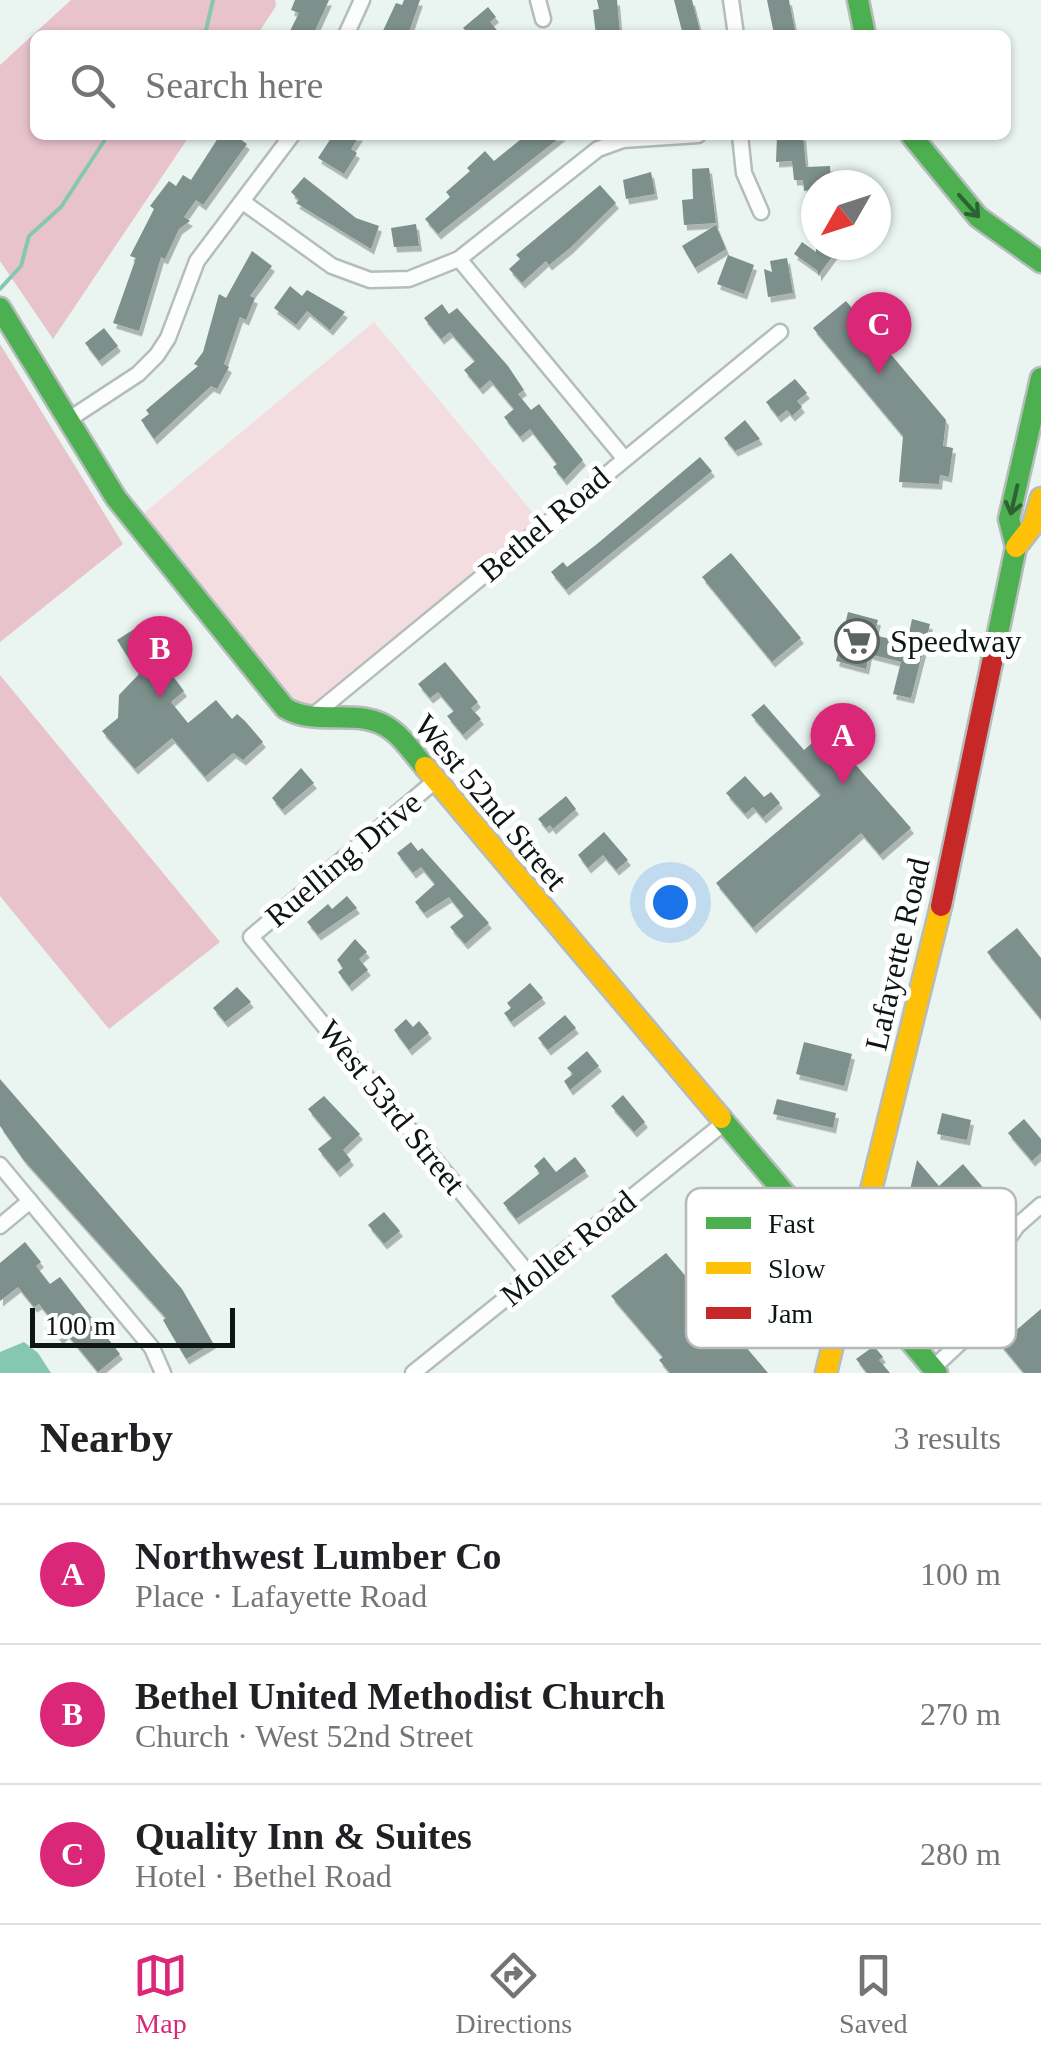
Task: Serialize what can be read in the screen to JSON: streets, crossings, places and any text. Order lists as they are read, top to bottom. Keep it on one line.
{"streets":{"main road":["West 52nd Street","Lafayette Road"],"street":["Bethel Road","Ruelling Drive","West 53rd Street","Moller Road"]},"crossings":[["Bethel Road","West 52nd Street"],["West 52nd Street","Ruelling Drive"],["West 52nd Street","Moller Road"],["Ruelling Drive","West 53rd Street"],["West 53rd Street","Moller Road"]],"places":{"supermarket":["Speedway"]},"legend":["Fast","Slow","Jam"],"scale_bar":"100 m","north":"bottom left","page":{"search":"Search here","pins":["C","B","A"],"scale":"100 m","heading":["Nearby","3 results"],"list":[{"mark":"A","name":"Northwest Lumber Co","note":"Place · Lafayette Road","value":"100 m"},{"mark":"B","name":"Bethel United Methodist Church","note":"Church · West 52nd Street","value":"270 m"},{"mark":"C","name":"Quality Inn & Suites","note":"Hotel · Bethel Road","value":"280 m"}],"nav":["Map","Directions","Saved"]}}
